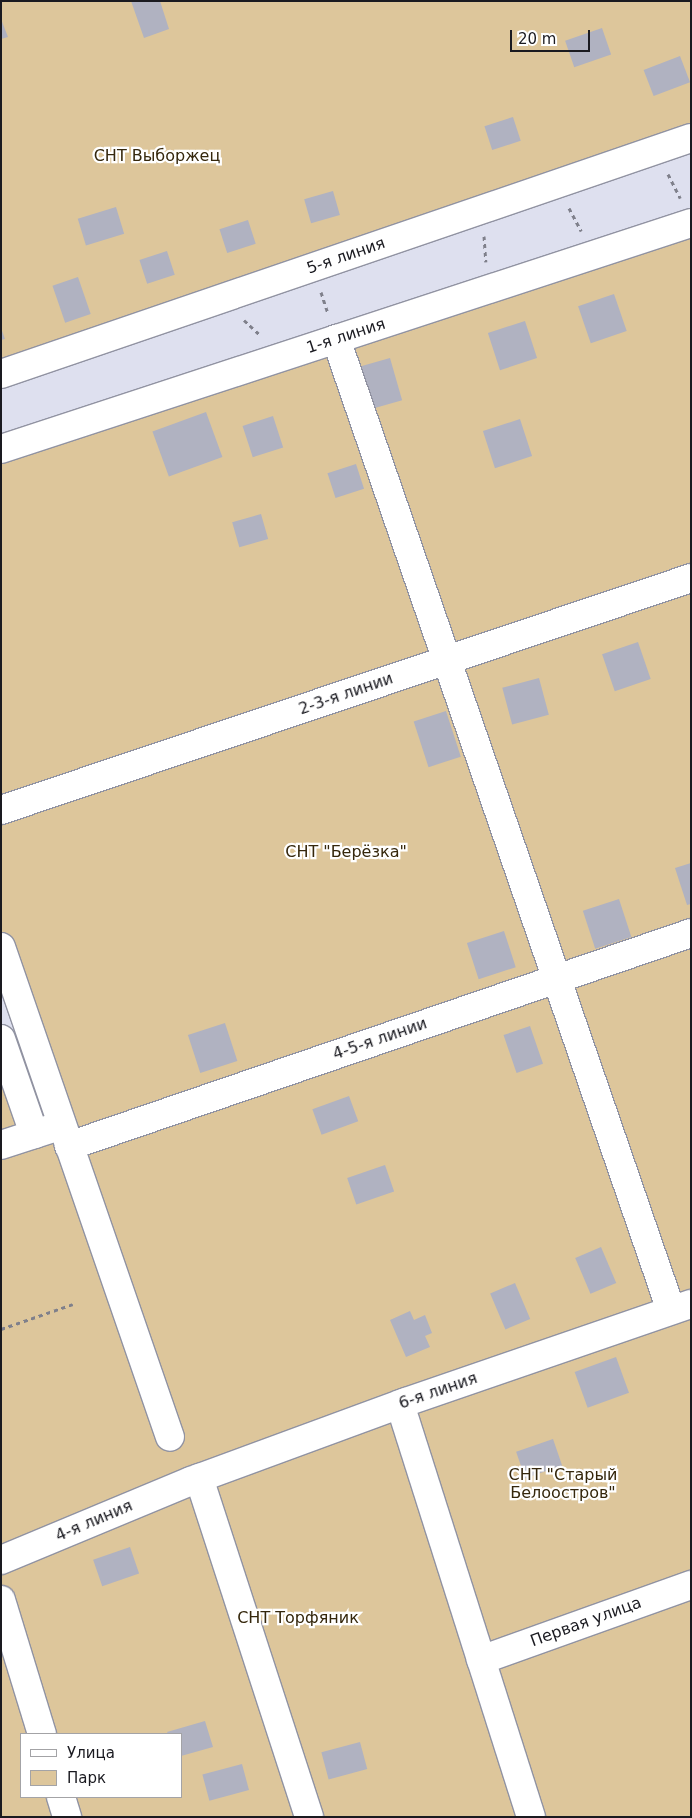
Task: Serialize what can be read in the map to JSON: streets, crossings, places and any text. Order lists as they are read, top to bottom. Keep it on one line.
{"streets":{"street":["5-я линия","1-я линия","2-3-я линии","4-5-я линии","6-я линия","4-я линия","Первая улица"]},"crossings":[["6-я линия","4-я линия"]],"parks":["СНТ Выборжец","СНТ \"Берёзка\"","СНТ \"Старый Белоостров\"","СНТ Торфяник"],"legend":["Улица","Парк"],"scale_bar":"20 m"}
